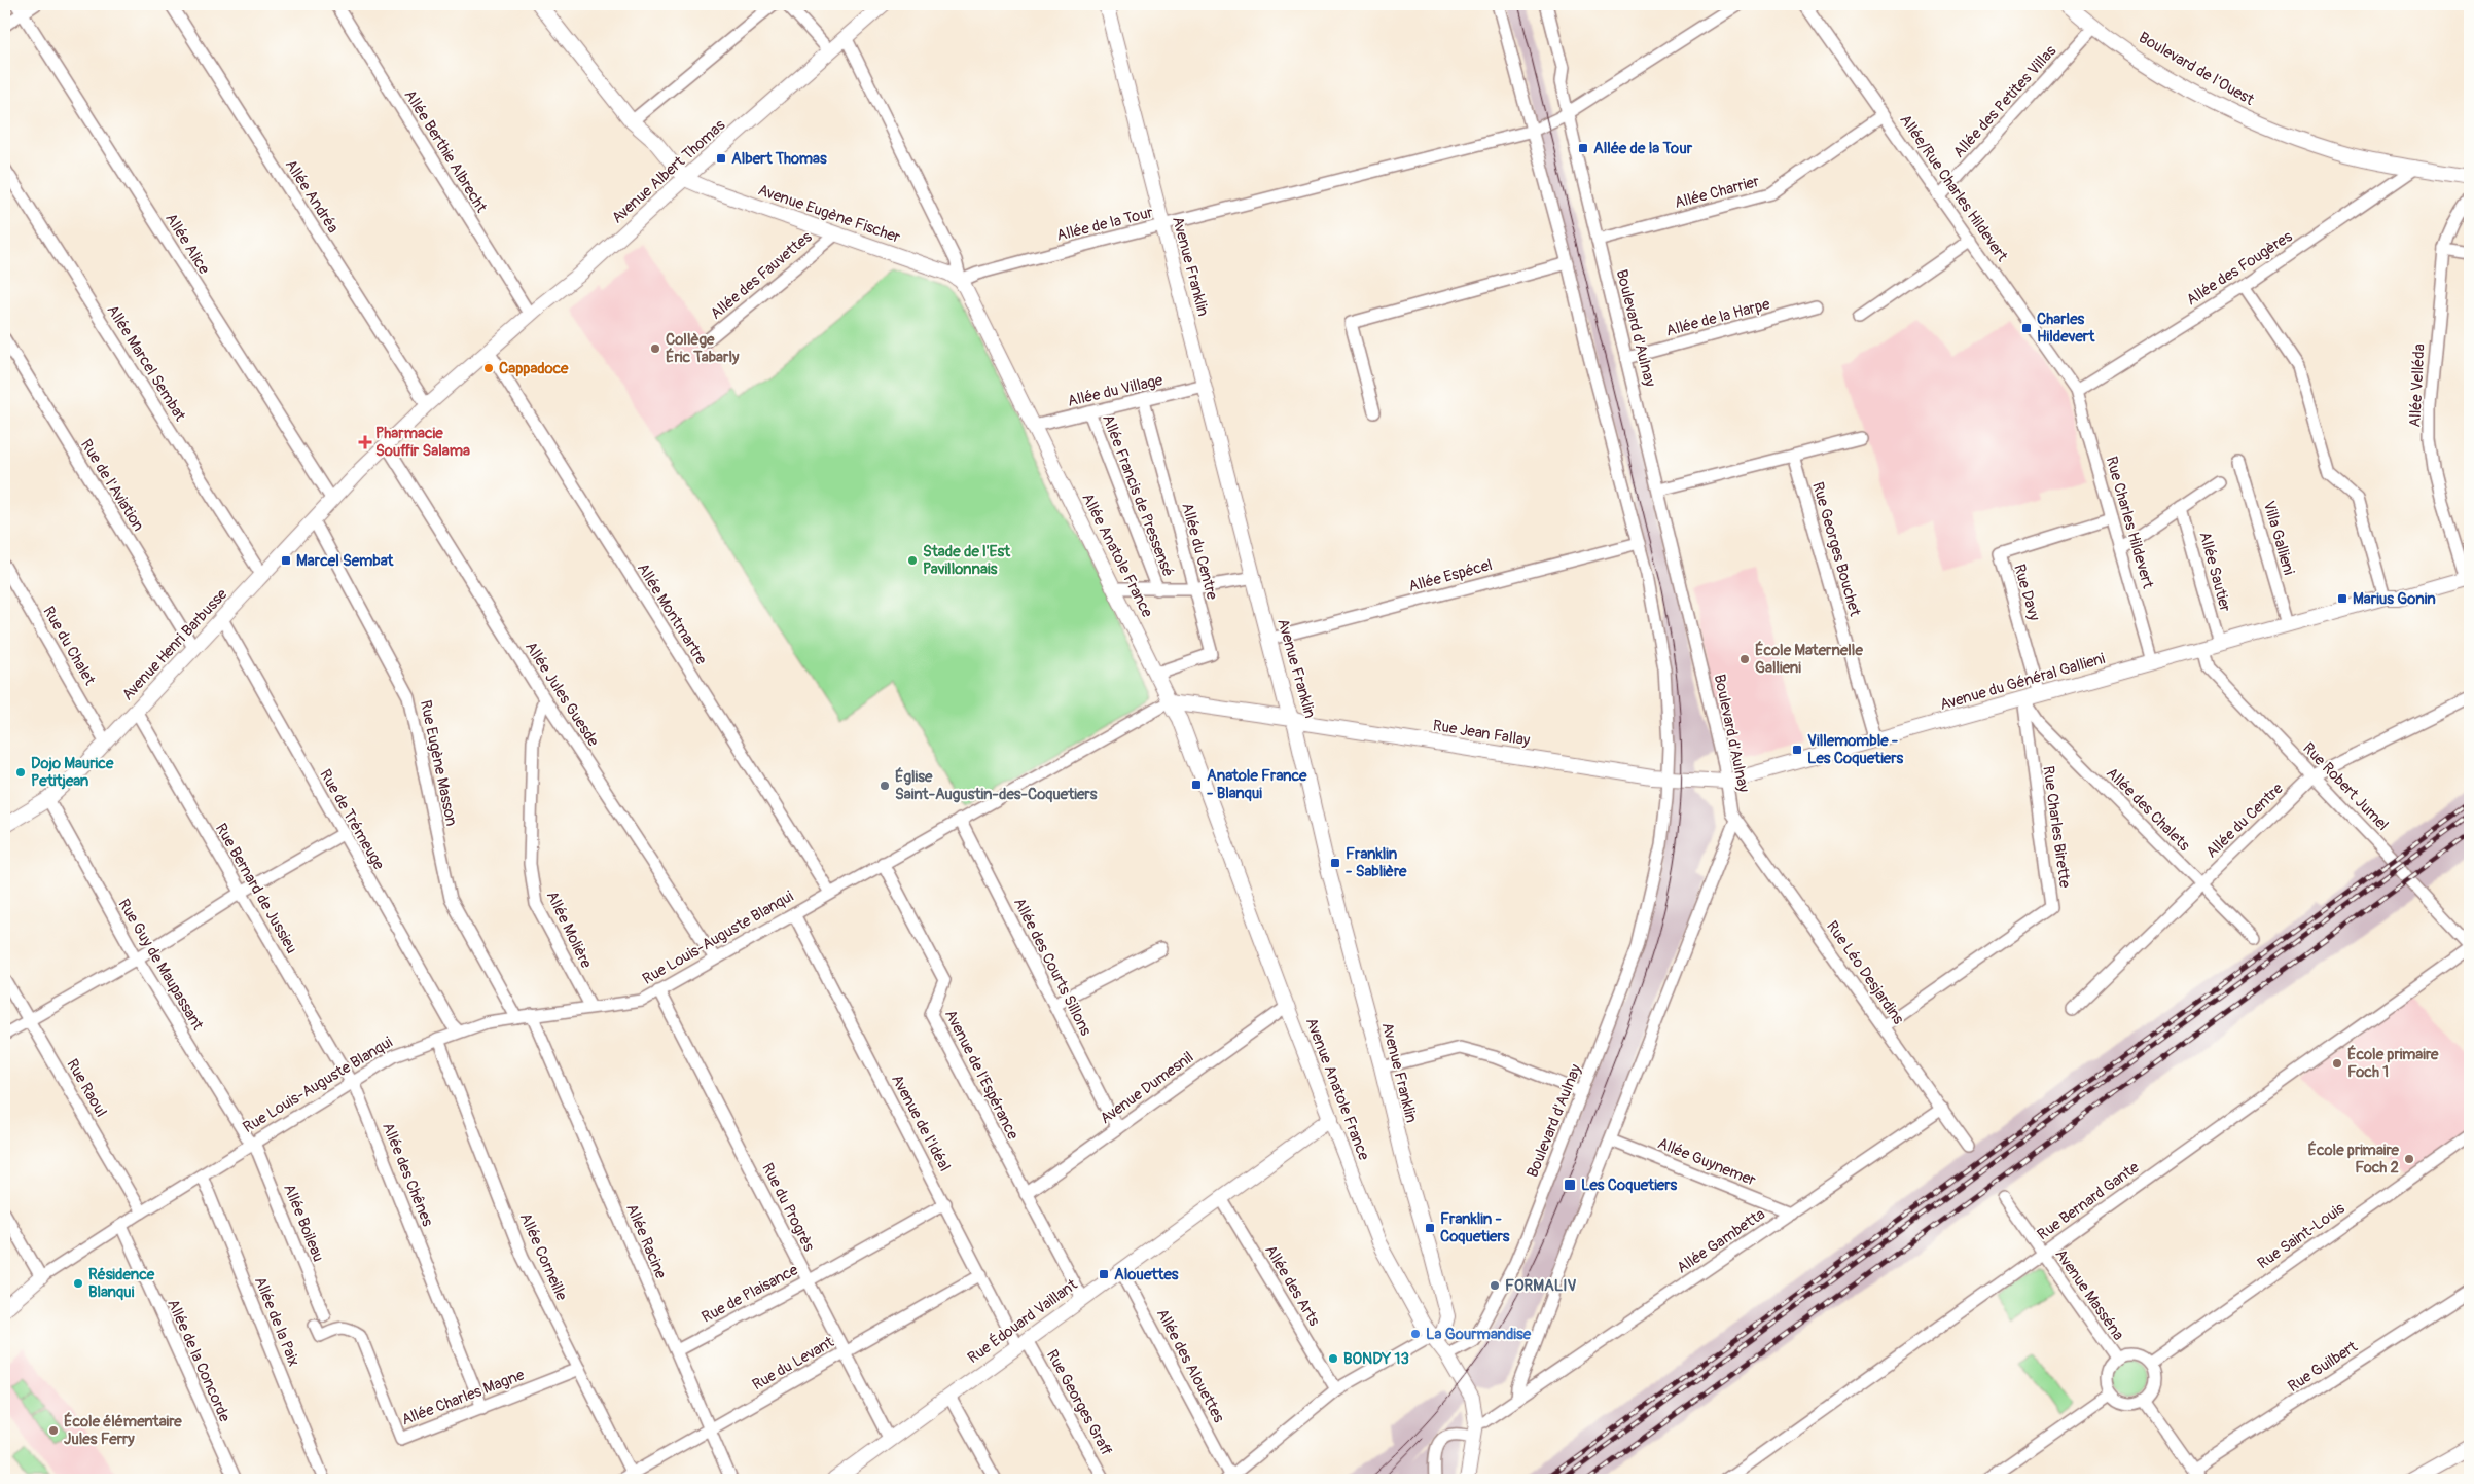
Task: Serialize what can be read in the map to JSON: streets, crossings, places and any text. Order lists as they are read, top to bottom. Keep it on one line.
{"streets":{"street":["Boulevard de l'Ouest","Allée des Petites Villas","Allée Berthie Albrecht","Avenue Albert Thomas","Allée/Rue Charles Hildevert","Allée Charrier","Allée Andréa","Avenue Eugène Fischer","Allée de la Tour","Allée Alice","Avenue Franklin","Allée des Fougères","Allée des Fauvettes","Allée de la Harpe","Boulevard d'Aulnay","Allée Marcel Sembat","Allée Velléda","Allée du Village","Rue de l'Aviation","Allée Francis de Pressensé","Rue Charles Hildevert","Villa Gallieni","Rue Georges Bouchet","Allée du Centre","Allée Anatole France","Allée Sautier","Allée Espécel","Rue Davy","Allée Montmartre","Avenue Henri Barbusse","Rue du Chalet","Avenue du Général Gallieni","Allée Jules Guesde","Rue Jean Fallay","Rue Eugène Masson","Rue Robert Jumel","Allée des Chalets","Rue de Trémeuge","Rue Charles Birette","Rue Bernard de Jussieu","Allée Molière","Rue Louis-Auguste Blanqui","Rue Guy de Maupassant","Allée des Courts Sillons","Rue Léo Desjardins","Avenue de l'Espérance","Rue Raoul","Avenue Dumesnil","Avenue Anatole France","Avenue de l'Idéal","Allée Guynemer","Allée des Chênes","Rue Bernard Gante","Rue du Progrès","Allée Boileau","Rue Saint-Louis","Allée Racine","Allée Gambetta","Allée Corneille","Allée des Arts","Rue de Plaisance","Avenue Masséna","Allée de la Paix","Rue Édouard Vaillant","Allée de la Concorde","Rue du Levant","Allée des Alouettes","Rue Guilbert","Allée Charles Magne","Rue Georges Graff"]},"crossings":[["Boulevard de l'Ouest","Allée des Petites Villas"],["Boulevard de l'Ouest","Allée des Fougères"],["Allée des Petites Villas","Allée/Rue Charles Hildevert"],["Allée Berthie Albrecht","Avenue Albert Thomas"],["Avenue Albert Thomas","Allée Andréa"],["Avenue Albert Thomas","Avenue Eugène Fischer"],["Avenue Albert Thomas","Allée Montmartre"],["Avenue Albert Thomas","Avenue Henri Barbusse"],["Allée/Rue Charles Hildevert","Allée Charrier"],["Allée/Rue Charles Hildevert","Allée des Fougères"],["Allée/Rue Charles Hildevert","Rue Charles Hildevert"],["Allée Charrier","Boulevard d'Aulnay"],["Allée Andréa","Avenue Henri Barbusse"],["Avenue Eugène Fischer","Allée de la Tour"],["Avenue Eugène Fischer","Allée des Fauvettes"],["Avenue Eugène Fischer","Allée Anatole France"],["Allée de la Tour","Avenue Franklin"],["Allée de la Tour","Boulevard d'Aulnay"],["Allée de la Tour","Allée Anatole France"],["Allée Alice","Avenue Henri Barbusse"],["Avenue Franklin","Allée du Village"],["Avenue Franklin","Allée Espécel"],["Avenue Franklin","Rue Jean Fallay"],["Avenue Franklin","Avenue Anatole France"],["Allée des Fougères","Rue Charles Hildevert"],["Allée de la Harpe","Boulevard d'Aulnay"],["Boulevard d'Aulnay","Allée Espécel"],["Boulevard d'Aulnay","Avenue du Général Gallieni"],["Boulevard d'Aulnay","Rue Jean Fallay"],["Boulevard d'Aulnay","Rue Léo Desjardins"],["Boulevard d'Aulnay","Avenue Anatole France"],["Allée Marcel Sembat","Avenue Henri Barbusse"],["Allée Velléda","Avenue du Général Gallieni"],["Allée du Village","Allée Francis de Pressensé"],["Allée du Village","Allée du Centre"],["Allée du Village","Allée Anatole France"],["Rue de l'Aviation","Avenue Henri Barbusse"],["Rue Charles Hildevert","Rue Davy"],["Rue Charles Hildevert","Avenue du Général Gallieni"],["Villa Gallieni","Avenue du Général Gallieni"],["Rue Georges Bouchet","Avenue du Général Gallieni"],["Allée du Centre","Allée Anatole France"],["Allée du Centre","Rue Robert Jumel"],["Allée du Centre","Allée des Chalets"],["Allée Anatole France","Rue Jean Fallay"],["Allée Anatole France","Rue Louis-Auguste Blanqui"],["Allée Anatole France","Avenue Anatole France"],["Allée Sautier","Avenue du Général Gallieni"],["Rue Davy","Avenue du Général Gallieni"],["Allée Montmartre","Rue Louis-Auguste Blanqui"],["Avenue Henri Barbusse","Rue du Chalet"],["Avenue Henri Barbusse","Allée Jules Guesde"],["Avenue Henri Barbusse","Rue Eugène Masson"],["Avenue Henri Barbusse","Rue de Trémeuge"],["Avenue Henri Barbusse","Rue Bernard de Jussieu"],["Avenue Henri Barbusse","Rue Guy de Maupassant"],["Avenue du Général Gallieni","Rue Jean Fallay"],["Avenue du Général Gallieni","Rue Robert Jumel"],["Avenue du Général Gallieni","Allée des Chalets"],["Avenue du Général Gallieni","Rue Charles Birette"],["Allée Jules Guesde","Allée Molière"],["Allée Jules Guesde","Rue Louis-Auguste Blanqui"],["Rue Jean Fallay","Rue Louis-Auguste Blanqui"],["Rue Jean Fallay","Avenue Anatole France"],["Rue Eugène Masson","Rue Louis-Auguste Blanqui"],["Rue Robert Jumel","Rue Bernard Gante"],["Allée des Chalets","Rue Charles Birette"],["Rue de Trémeuge","Rue Louis-Auguste Blanqui"],["Rue Charles Birette","Rue Léo Desjardins"],["Rue Bernard de Jussieu","Rue Louis-Auguste Blanqui"],["Rue Bernard de Jussieu","Allée des Chênes"],["Allée Molière","Rue Louis-Auguste Blanqui"],["Rue Louis-Auguste Blanqui","Rue Guy de Maupassant"],["Rue Louis-Auguste Blanqui","Allée des Courts Sillons"],["Rue Louis-Auguste Blanqui","Avenue de l'Espérance"],["Rue Louis-Auguste Blanqui","Rue Raoul"],["Rue Louis-Auguste Blanqui","Avenue Anatole France"],["Rue Louis-Auguste Blanqui","Avenue de l'Idéal"],["Rue Louis-Auguste Blanqui","Allée des Chênes"],["Rue Louis-Auguste Blanqui","Rue du Progrès"],["Rue Louis-Auguste Blanqui","Allée Boileau"],["Rue Louis-Auguste Blanqui","Allée Racine"],["Rue Louis-Auguste Blanqui","Allée Corneille"],["Rue Louis-Auguste Blanqui","Allée de la Paix"],["Rue Louis-Auguste Blanqui","Allée de la Concorde"],["Rue Guy de Maupassant","Allée Boileau"],["Allée des Courts Sillons","Avenue Dumesnil"],["Rue Léo Desjardins","Allée Gambetta"],["Avenue de l'Espérance","Avenue Dumesnil"],["Avenue de l'Espérance","Rue Édouard Vaillant"],["Avenue Dumesnil","Avenue Anatole France"],["Avenue Anatole France","Rue Édouard Vaillant"],["Avenue de l'Idéal","Rue de Plaisance"],["Avenue de l'Idéal","Rue Édouard Vaillant"],["Avenue de l'Idéal","Rue du Levant"],["Avenue de l'Idéal","Rue Georges Graff"],["Allée Guynemer","Allée Gambetta"],["Allée des Chênes","Allée Charles Magne"],["Rue Bernard Gante","Avenue Masséna"],["Rue du Progrès","Rue de Plaisance"],["Rue du Progrès","Rue Édouard Vaillant"],["Rue du Progrès","Rue du Levant"],["Rue Saint-Louis","Avenue Masséna"],["Allée Racine","Rue de Plaisance"],["Allée Racine","Rue du Levant"],["Allée Corneille","Rue du Levant"],["Allée Corneille","Allée Charles Magne"],["Allée des Arts","Rue Édouard Vaillant"],["Rue Édouard Vaillant","Allée des Alouettes"],["Rue Édouard Vaillant","Rue Georges Graff"]],"places":{"transit":["Allée de la Tour","Albert Thomas","Charles Hildevert","Marcel Sembat","Marius Gonin","Villemomble - Les Coquetiers","Anatole France - Blanqui","Franklin - Sablière","Les Coquetiers","Franklin - Coquetiers","Alouettes"],"other":["Collège Éric Tabarly","Cappadoce","Stade de l'Est Pavillonnais","École Maternelle Gallieni","Dojo Maurice Petitjean","Église Saint-Augustin-des-Coquetiers","École primaire Foch 1","École primaire Foch 2","Résidence Blanqui","FORMALIV","La Gourmandise","BONDY 13","École élémentaire Jules Ferry"],"health":["Pharmacie Souffir Salama"]}}
